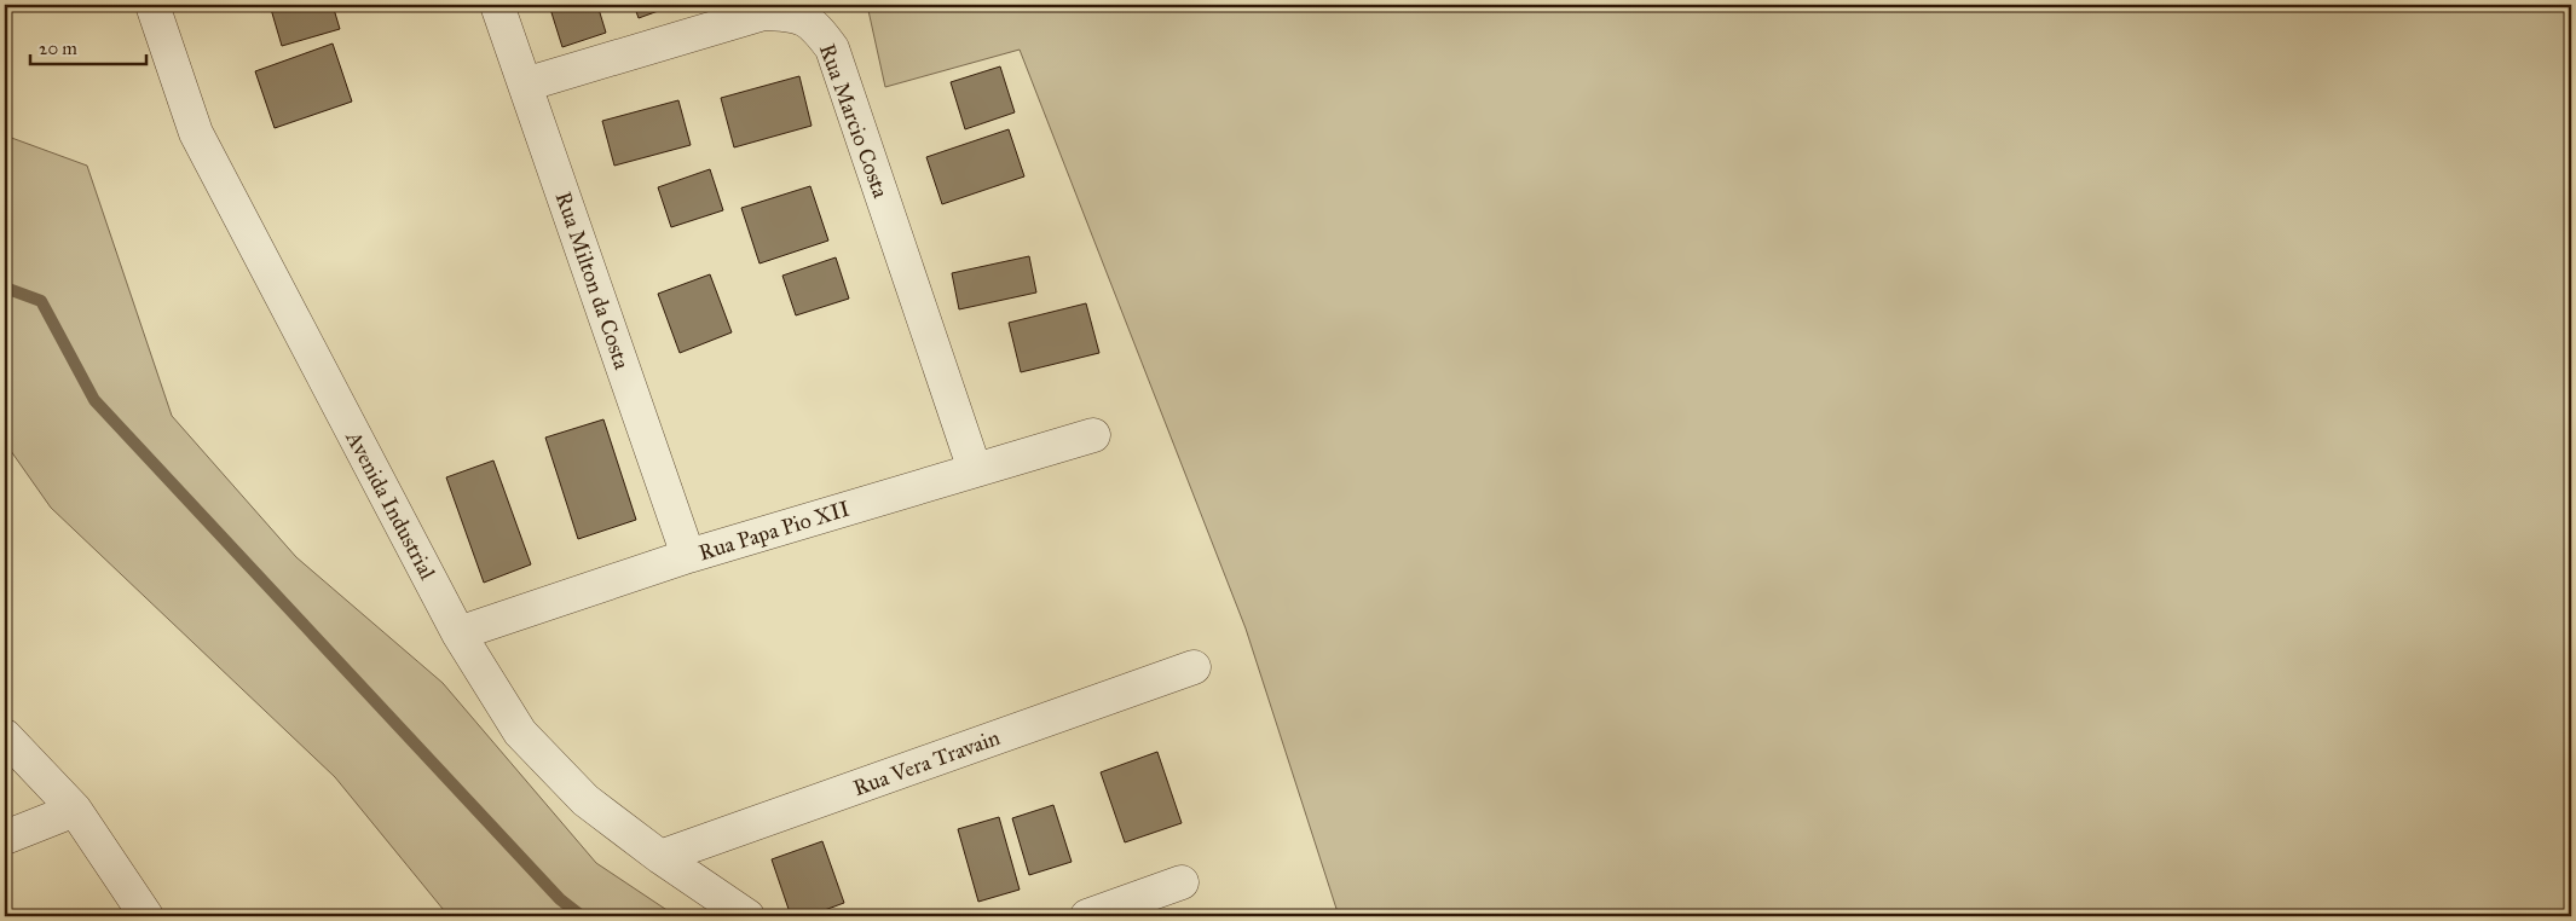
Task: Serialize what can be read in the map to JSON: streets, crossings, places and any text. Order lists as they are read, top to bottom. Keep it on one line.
{"streets":{"street":["Rua Marcio Costa","Rua Milton da Costa","Avenida Industrial","Rua Papa Pio XII","Rua Vera Travain"]},"crossings":[["Rua Marcio Costa","Rua Milton da Costa"],["Rua Marcio Costa","Rua Papa Pio XII"],["Rua Milton da Costa","Rua Papa Pio XII"],["Avenida Industrial","Rua Papa Pio XII"],["Avenida Industrial","Rua Vera Travain"]],"scale_bar":"20 m"}
